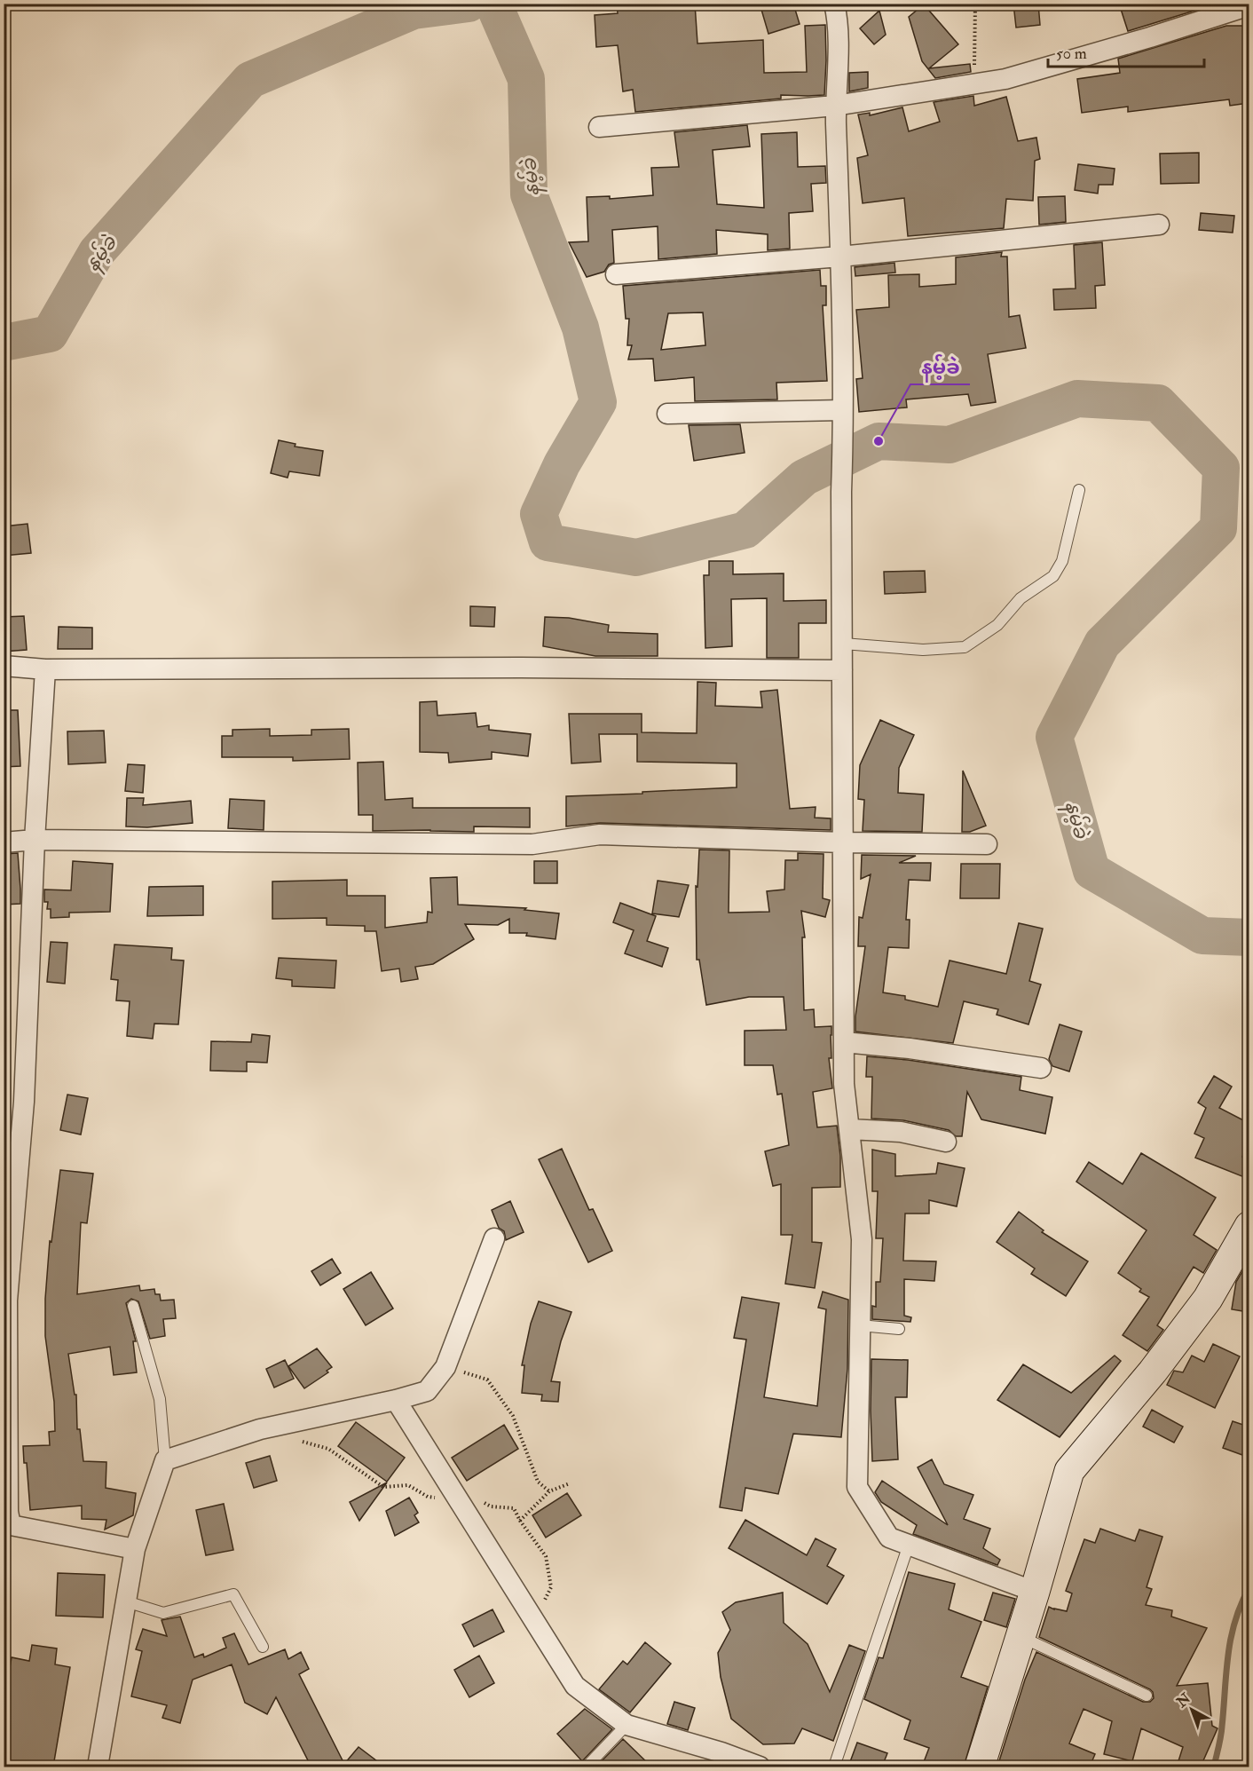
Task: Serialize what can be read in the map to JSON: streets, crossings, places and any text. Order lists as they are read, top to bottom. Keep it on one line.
{"water":["နမ့်ခဲ"],"places":["နမ့်ခဲ"],"scale_bar":"50 m","north":"top left"}
